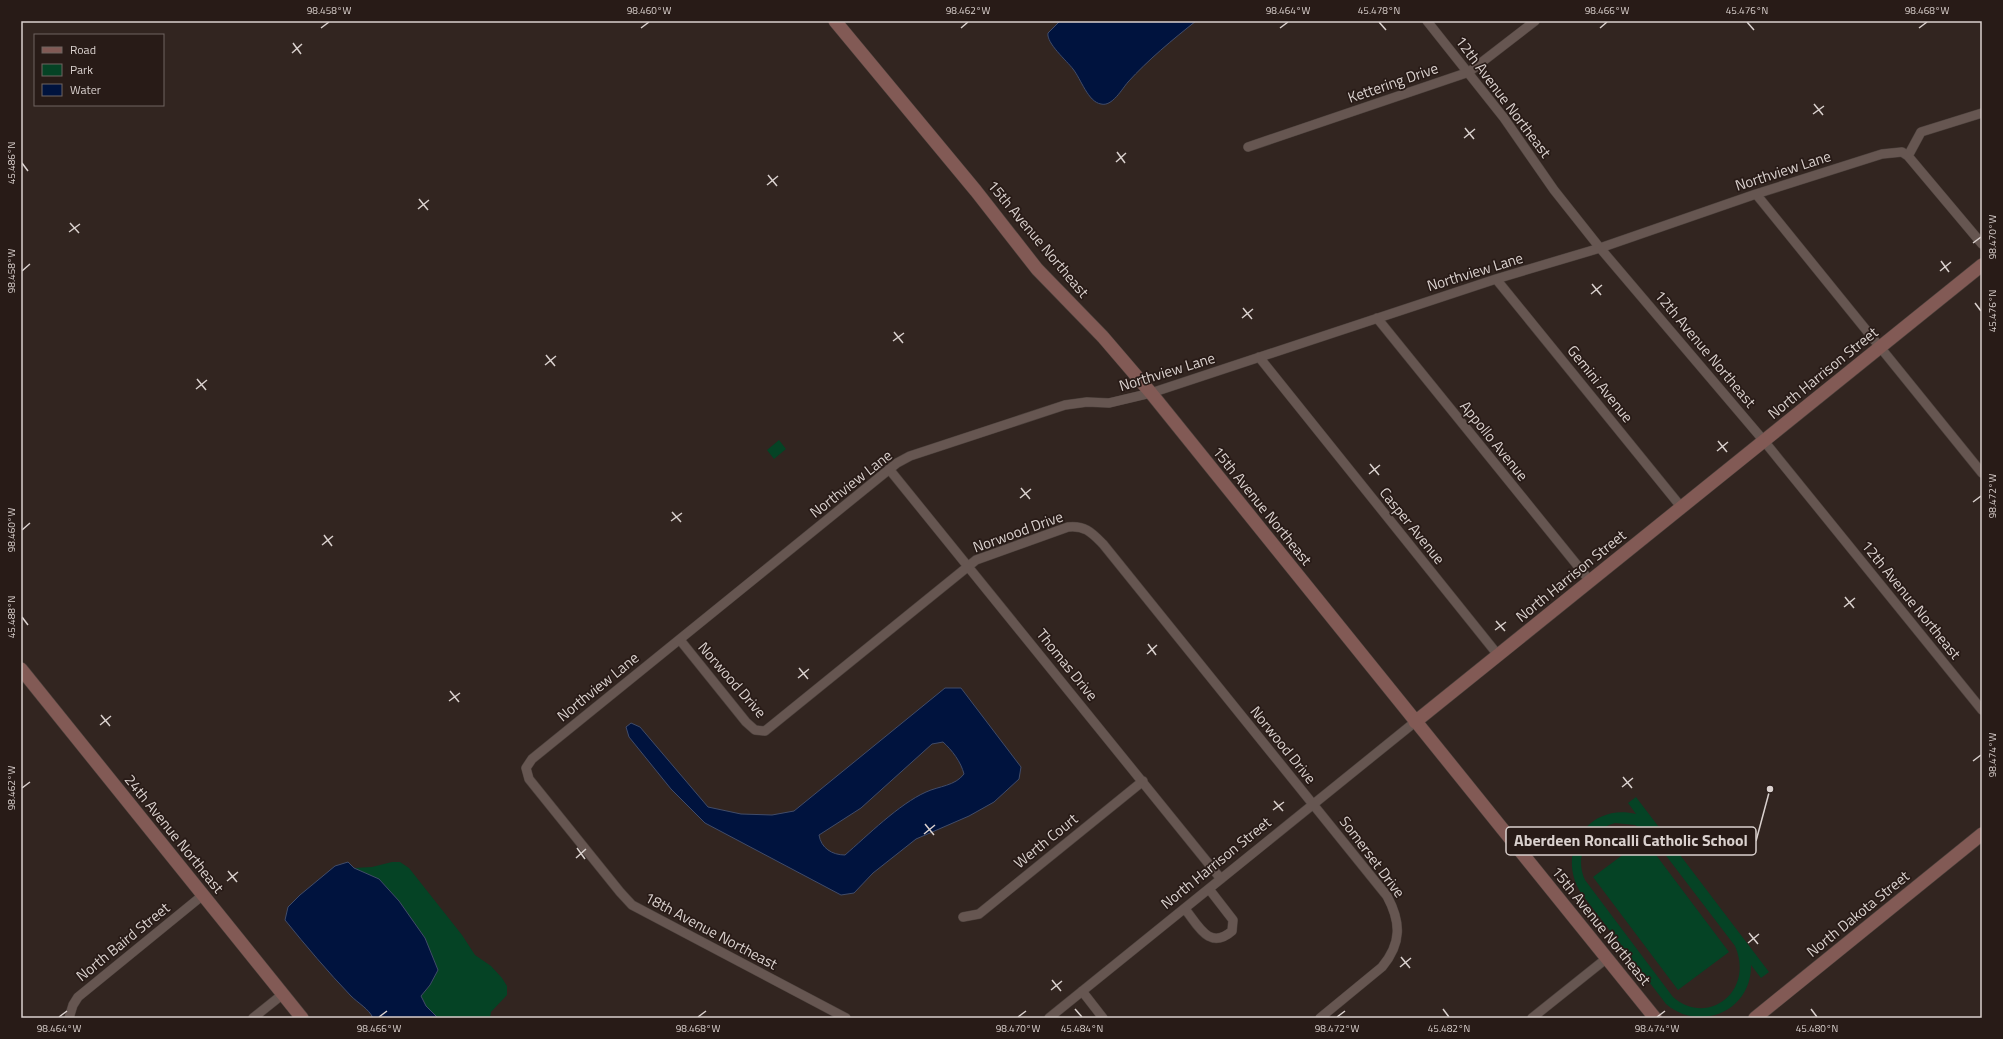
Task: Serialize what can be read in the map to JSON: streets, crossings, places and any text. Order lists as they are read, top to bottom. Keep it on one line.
{"streets":{"street":["Kettering Drive","12th Avenue Northeast","Northview Lane","15th Avenue Northeast","North Harrison Street","Gemini Avenue","Appollo Avenue","Casper Avenue","Norwood Drive","Thomas Drive","24th Avenue Northeast","Werth Court","Somerset Drive","North Dakota Street","18th Avenue Northeast","North Baird Street"]},"crossings":[["Kettering Drive","12th Avenue Northeast"],["12th Avenue Northeast","Northview Lane"],["12th Avenue Northeast","North Harrison Street"],["Northview Lane","15th Avenue Northeast"],["Northview Lane","Gemini Avenue"],["Northview Lane","Appollo Avenue"],["Northview Lane","Casper Avenue"],["Northview Lane","Norwood Drive"],["Northview Lane","Thomas Drive"],["Northview Lane","18th Avenue Northeast"],["15th Avenue Northeast","North Harrison Street"],["North Harrison Street","Gemini Avenue"],["North Harrison Street","Appollo Avenue"],["North Harrison Street","Casper Avenue"],["North Harrison Street","Norwood Drive"],["North Harrison Street","Thomas Drive"],["North Harrison Street","Somerset Drive"],["Norwood Drive","Thomas Drive"],["Norwood Drive","Somerset Drive"],["Thomas Drive","Werth Court"],["24th Avenue Northeast","North Baird Street"]],"places":["Aberdeen Roncalli Catholic School"],"legend":["Road","Park","Water"],"coordinates":["98.458°W","98.460°W","98.462°W","98.464°W","45.478°N","98.466°W","45.476°N","98.468°W","45.486°N","98.470°W","98.472°W","45.488°N","98.474°W","45.484°N","45.482°N","45.480°N"]}
